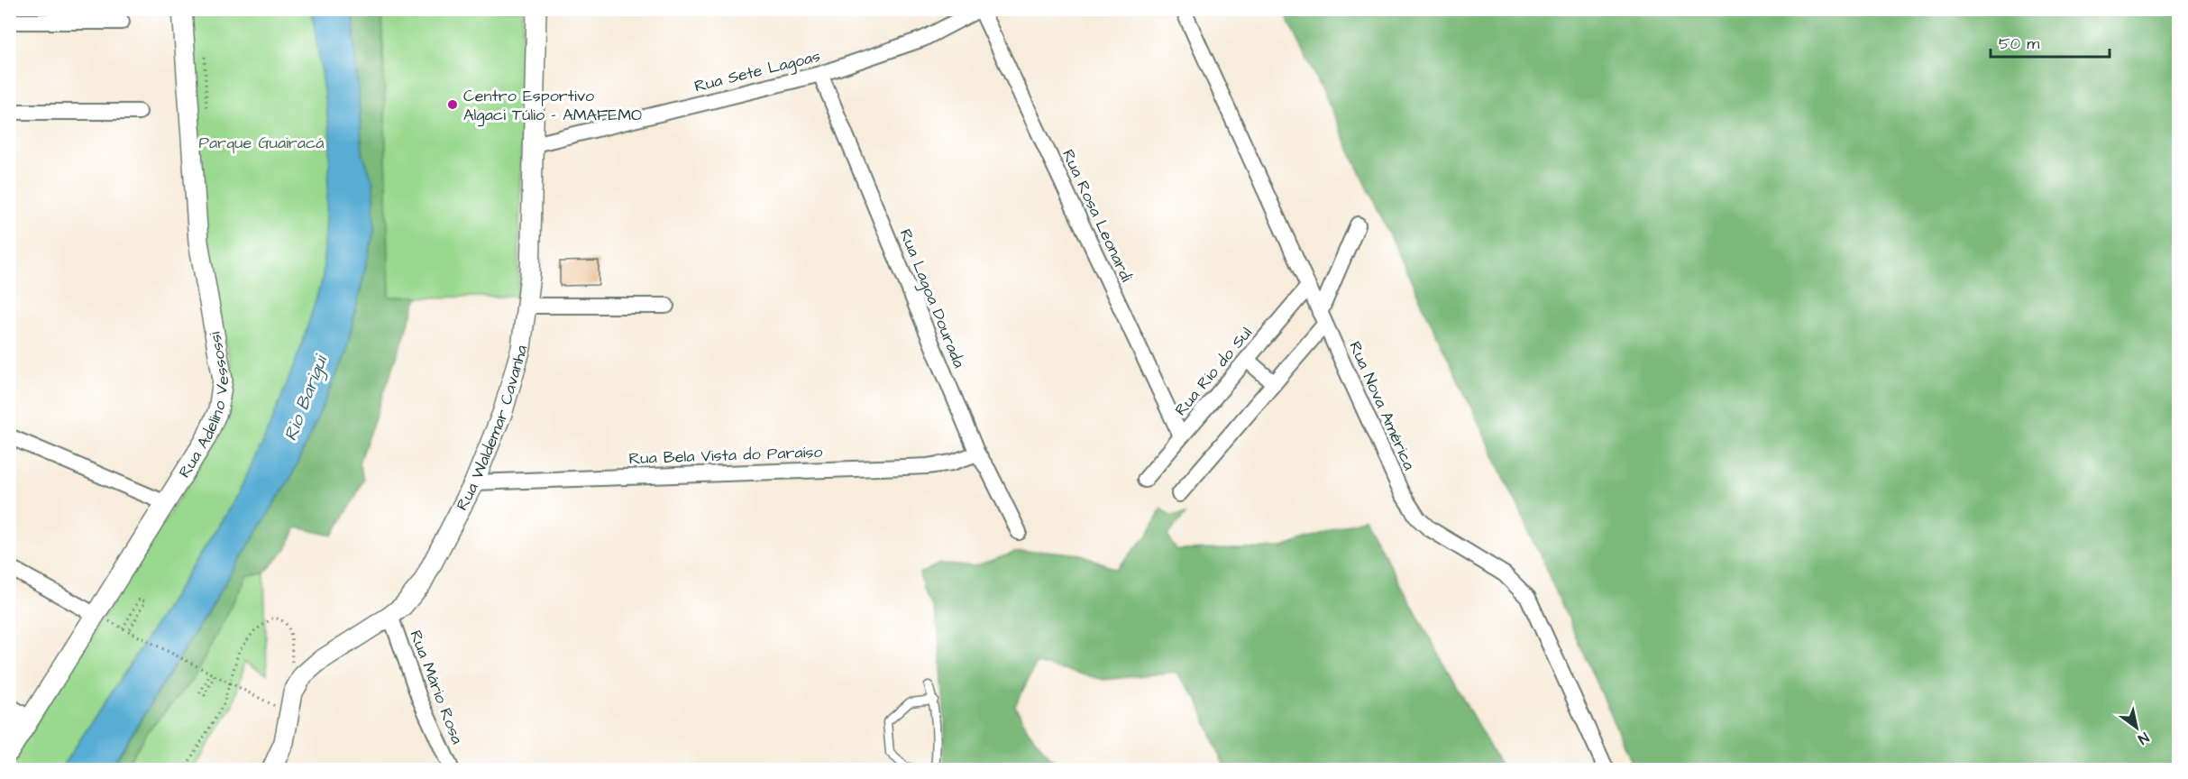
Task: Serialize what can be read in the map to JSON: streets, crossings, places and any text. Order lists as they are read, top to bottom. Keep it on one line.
{"streets":{"street":["Rua Sete Lagoas","Rua Rosa Leonardi","Rua Lagoa Dourada","Rua Rio do Sul","Rua Adelino Vessossi","Rua Nova América","Rua Waldemar Cavanha","Rua Bela Vista do Paraíso","Rua Mário Rosa"]},"crossings":[["Rua Sete Lagoas","Rua Rosa Leonardi"],["Rua Sete Lagoas","Rua Lagoa Dourada"],["Rua Sete Lagoas","Rua Waldemar Cavanha"],["Rua Rosa Leonardi","Rua Rio do Sul"],["Rua Lagoa Dourada","Rua Bela Vista do Paraíso"],["Rua Rio do Sul","Rua Nova América"],["Rua Waldemar Cavanha","Rua Bela Vista do Paraíso"],["Rua Waldemar Cavanha","Rua Mário Rosa"]],"water":["Rio Barigui"],"parks":["Parque Guairacá"],"places":["Centro Esportivo Algaci Túlio - AMAFEMO"],"scale_bar":"50 m","north":"bottom right"}
